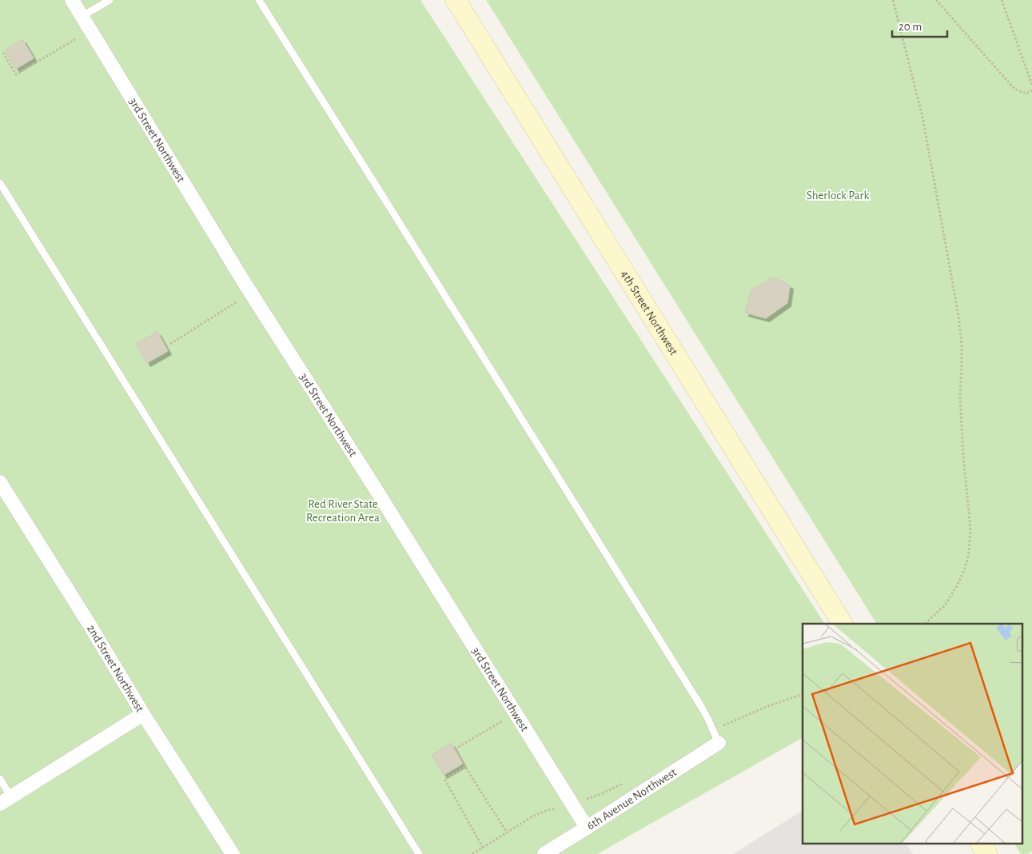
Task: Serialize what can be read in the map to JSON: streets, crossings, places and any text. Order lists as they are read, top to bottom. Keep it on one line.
{"streets":{"street":["3rd Street Northwest","4th Street Northwest","2nd Street Northwest","6th Avenue Northwest"]},"crossings":[["3rd Street Northwest","6th Avenue Northwest"]],"parks":["Sherlock Park","Red River State Recreation Area"],"scale_bar":"20 m"}
